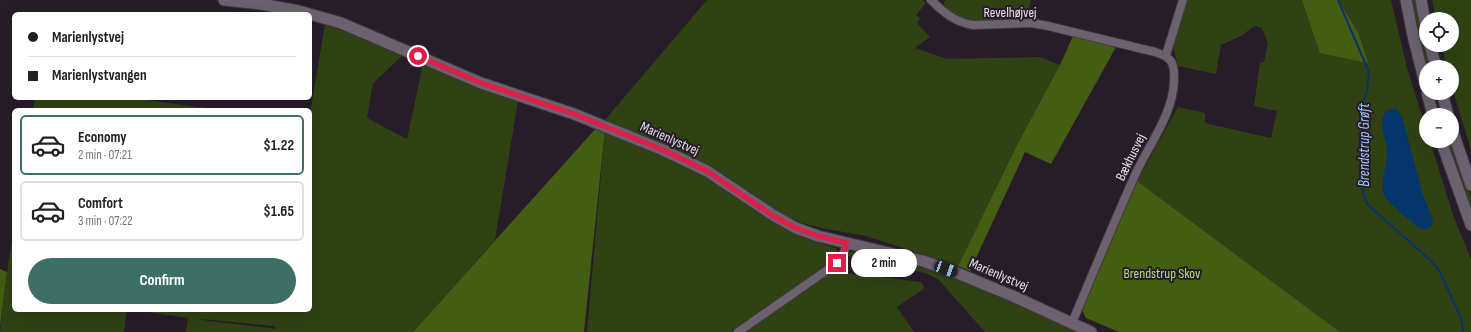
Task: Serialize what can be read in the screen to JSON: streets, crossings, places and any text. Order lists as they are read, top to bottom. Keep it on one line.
{"streets":{"street":["Revelhøjvej","Marienlystvej","Bækhusvej"]},"crossings":[["Revelhøjvej","Bækhusvej"],["Marienlystvej","Bækhusvej"]],"water":["Brendstrup Grøft"],"parks":["Brendstrup Skov"],"page":{"map_buttons":["+","−"],"banner":["Marienlystvej","Marienlystvangen"],"list":[{"name":"Economy","note":"2 min · 07:21","value":"$1.22"},{"name":"Comfort","note":"3 min · 07:22","value":"$1.65"}],"bubble":"2 min","buttons":"Confirm"}}
